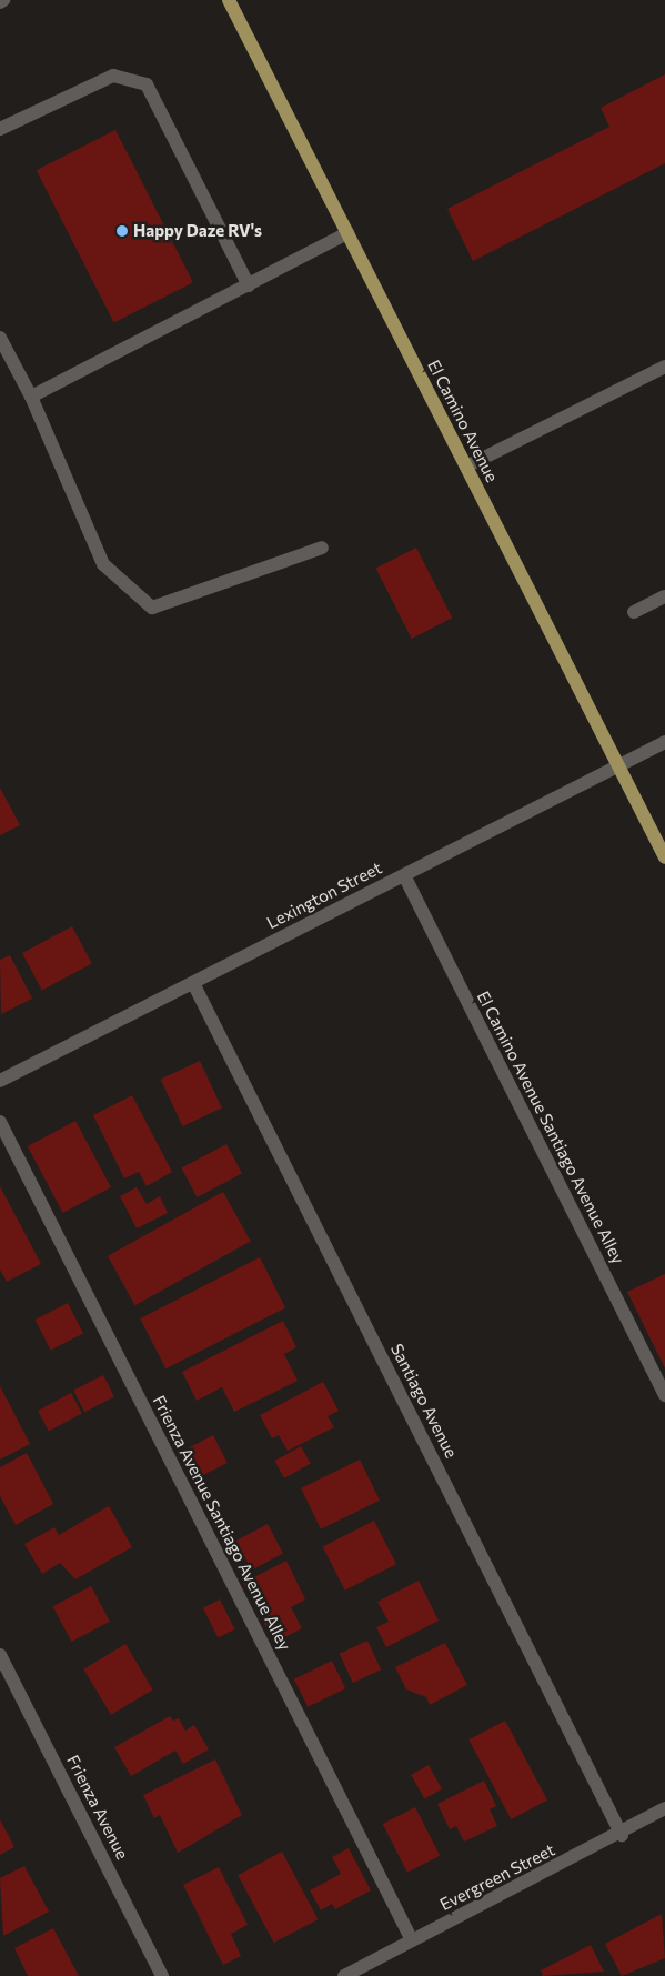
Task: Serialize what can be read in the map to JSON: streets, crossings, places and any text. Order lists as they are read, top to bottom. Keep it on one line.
{"streets":{"main road":["El Camino Avenue"],"street":["Lexington Street","El Camino Avenue Santiago Avenue Alley","Santiago Avenue","Frienza Avenue Santiago Avenue Alley","Frienza Avenue","Evergreen Street"]},"crossings":[["El Camino Avenue","Lexington Street"],["Lexington Street","El Camino Avenue Santiago Avenue Alley"],["Lexington Street","Santiago Avenue"],["Santiago Avenue","Evergreen Street"],["Frienza Avenue Santiago Avenue Alley","Evergreen Street"]],"places":["Happy Daze RV's"]}
